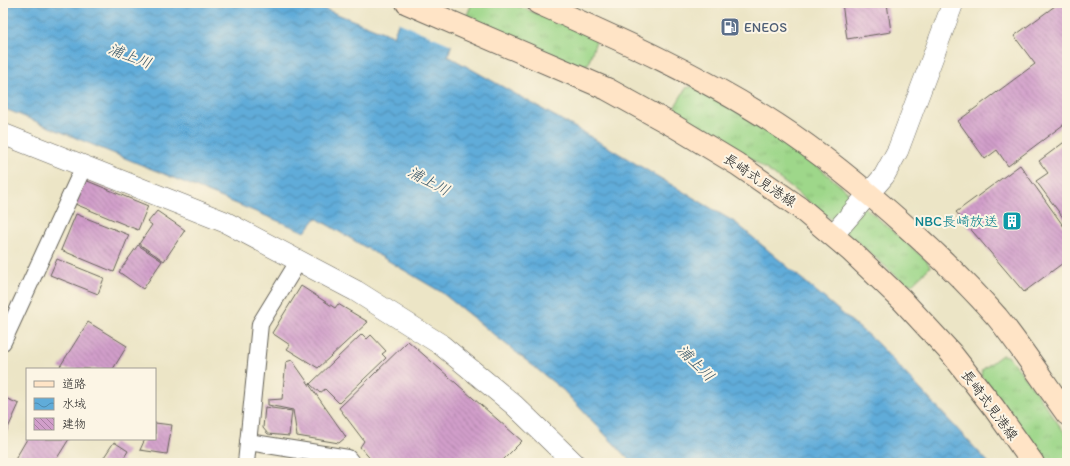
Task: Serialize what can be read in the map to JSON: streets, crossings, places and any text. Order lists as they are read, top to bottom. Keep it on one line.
{"streets":{"main road":["長崎式見港線"]},"water":["浦上川"],"places":{"fuel station":["ENEOS"],"building":["NBC長崎放送"]},"legend":["道路","水域","建物"]}
